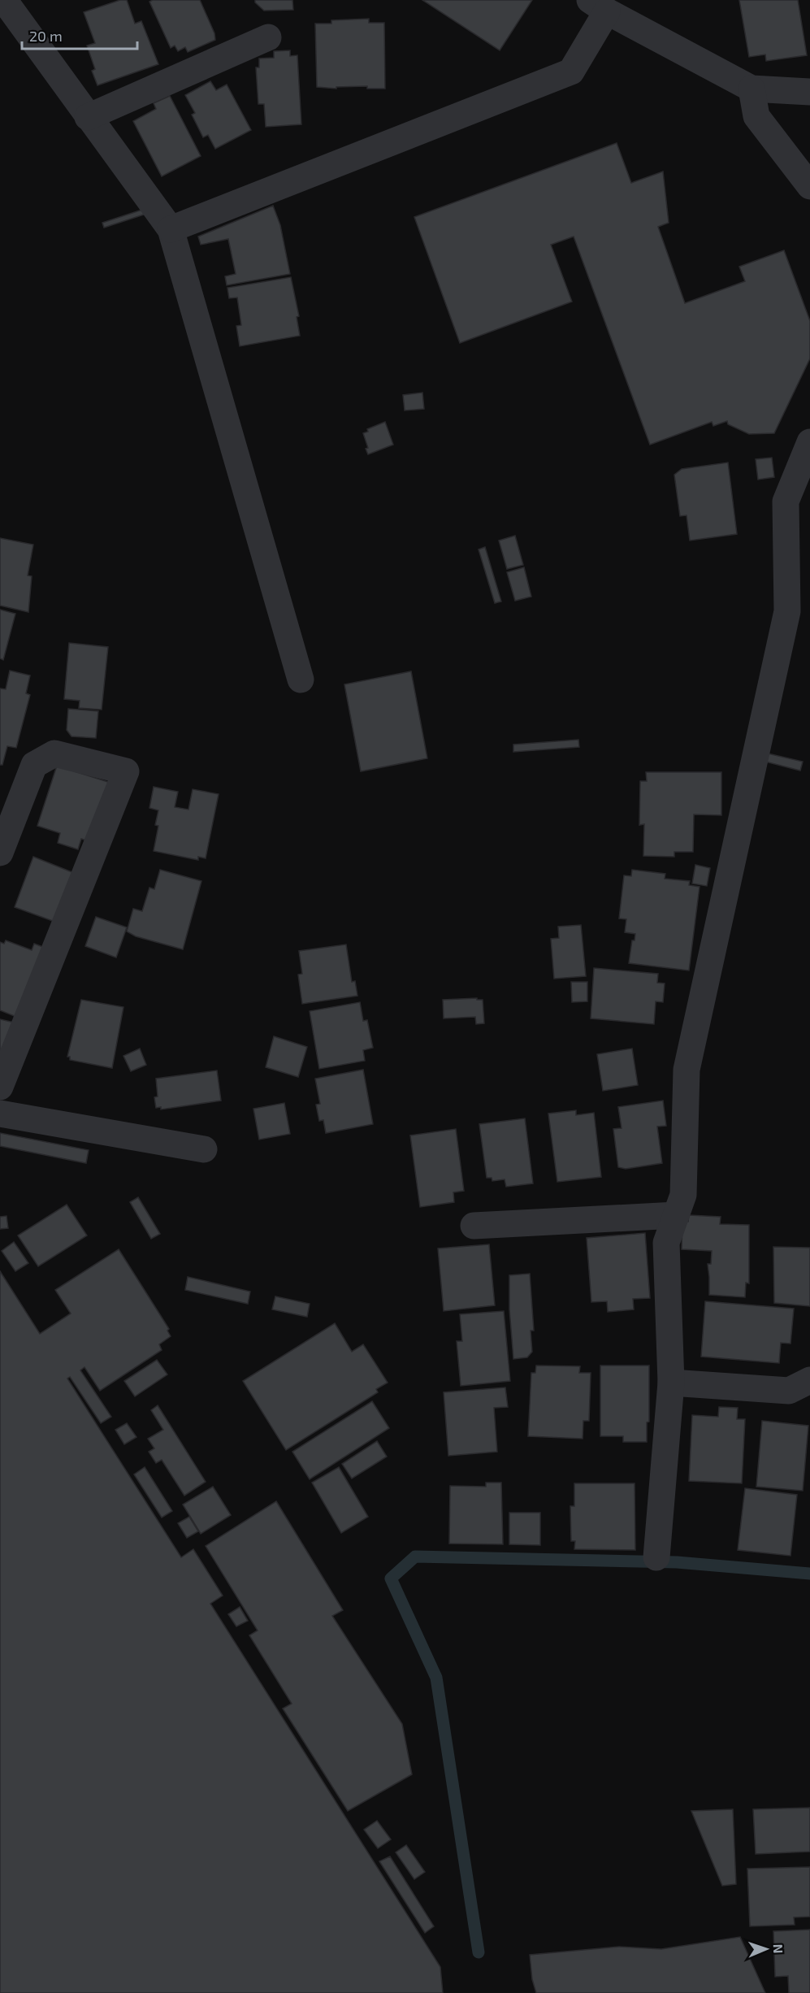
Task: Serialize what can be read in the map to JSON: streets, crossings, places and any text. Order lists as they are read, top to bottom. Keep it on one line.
{"scale_bar":"20 m","north":"right"}
